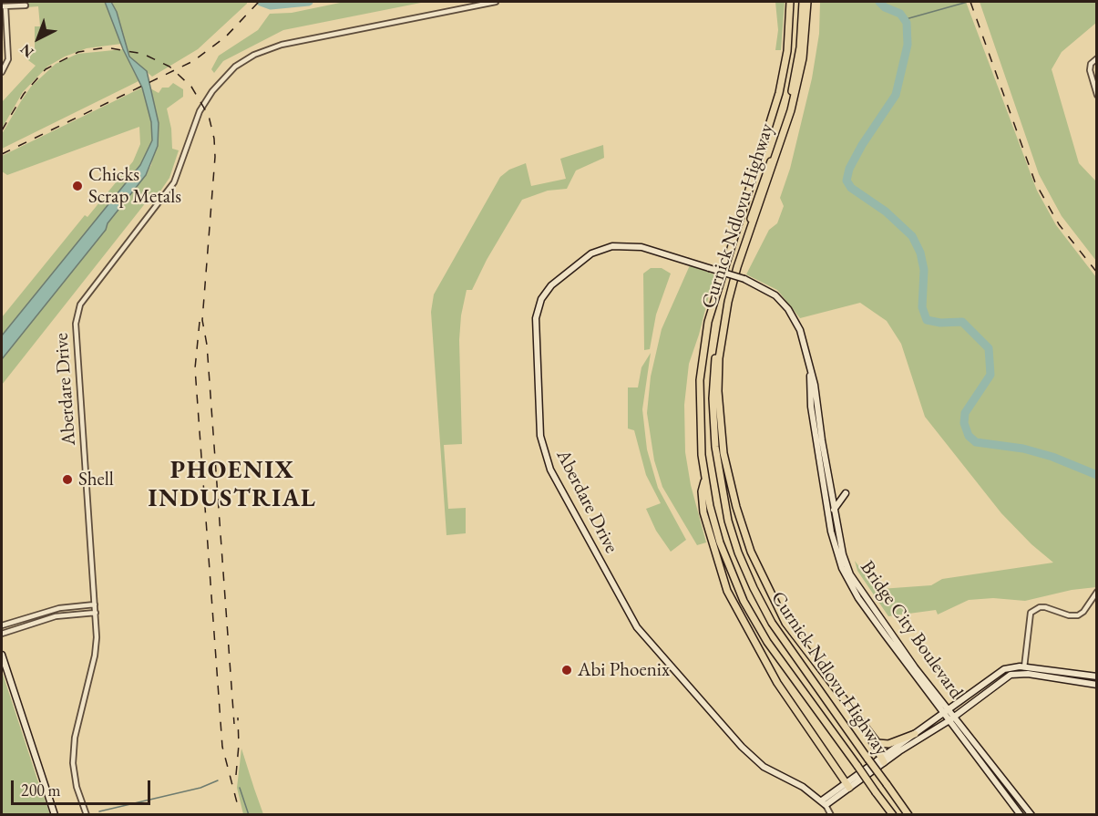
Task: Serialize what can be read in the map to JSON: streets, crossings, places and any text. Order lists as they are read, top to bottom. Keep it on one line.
{"streets":{"main road":["Curnick Ndlovu Highway"],"street":["Aberdare Drive","Bridge City Boulevard"]},"crossings":[["Aberdare Drive","Bridge City Boulevard"]],"districts":["PHOENIX INDUSTRIAL"],"places":["Chicks Scrap Metals","Shell","Abi Phoenix"],"scale_bar":"200 m","north":"bottom left"}
